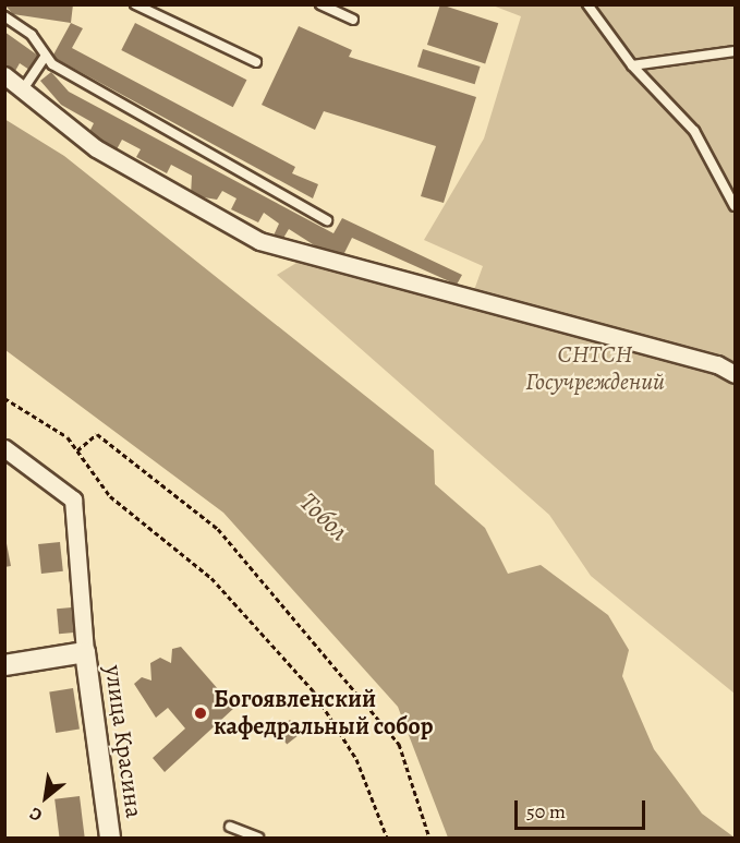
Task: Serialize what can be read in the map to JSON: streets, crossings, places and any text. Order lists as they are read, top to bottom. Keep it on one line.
{"streets":{"street":["улица Красина"]},"water":["Тобол"],"parks":["СНТСН Госучреждений"],"places":["Богоявленский кафедральный собор"],"scale_bar":"50 m","north":"bottom left"}
